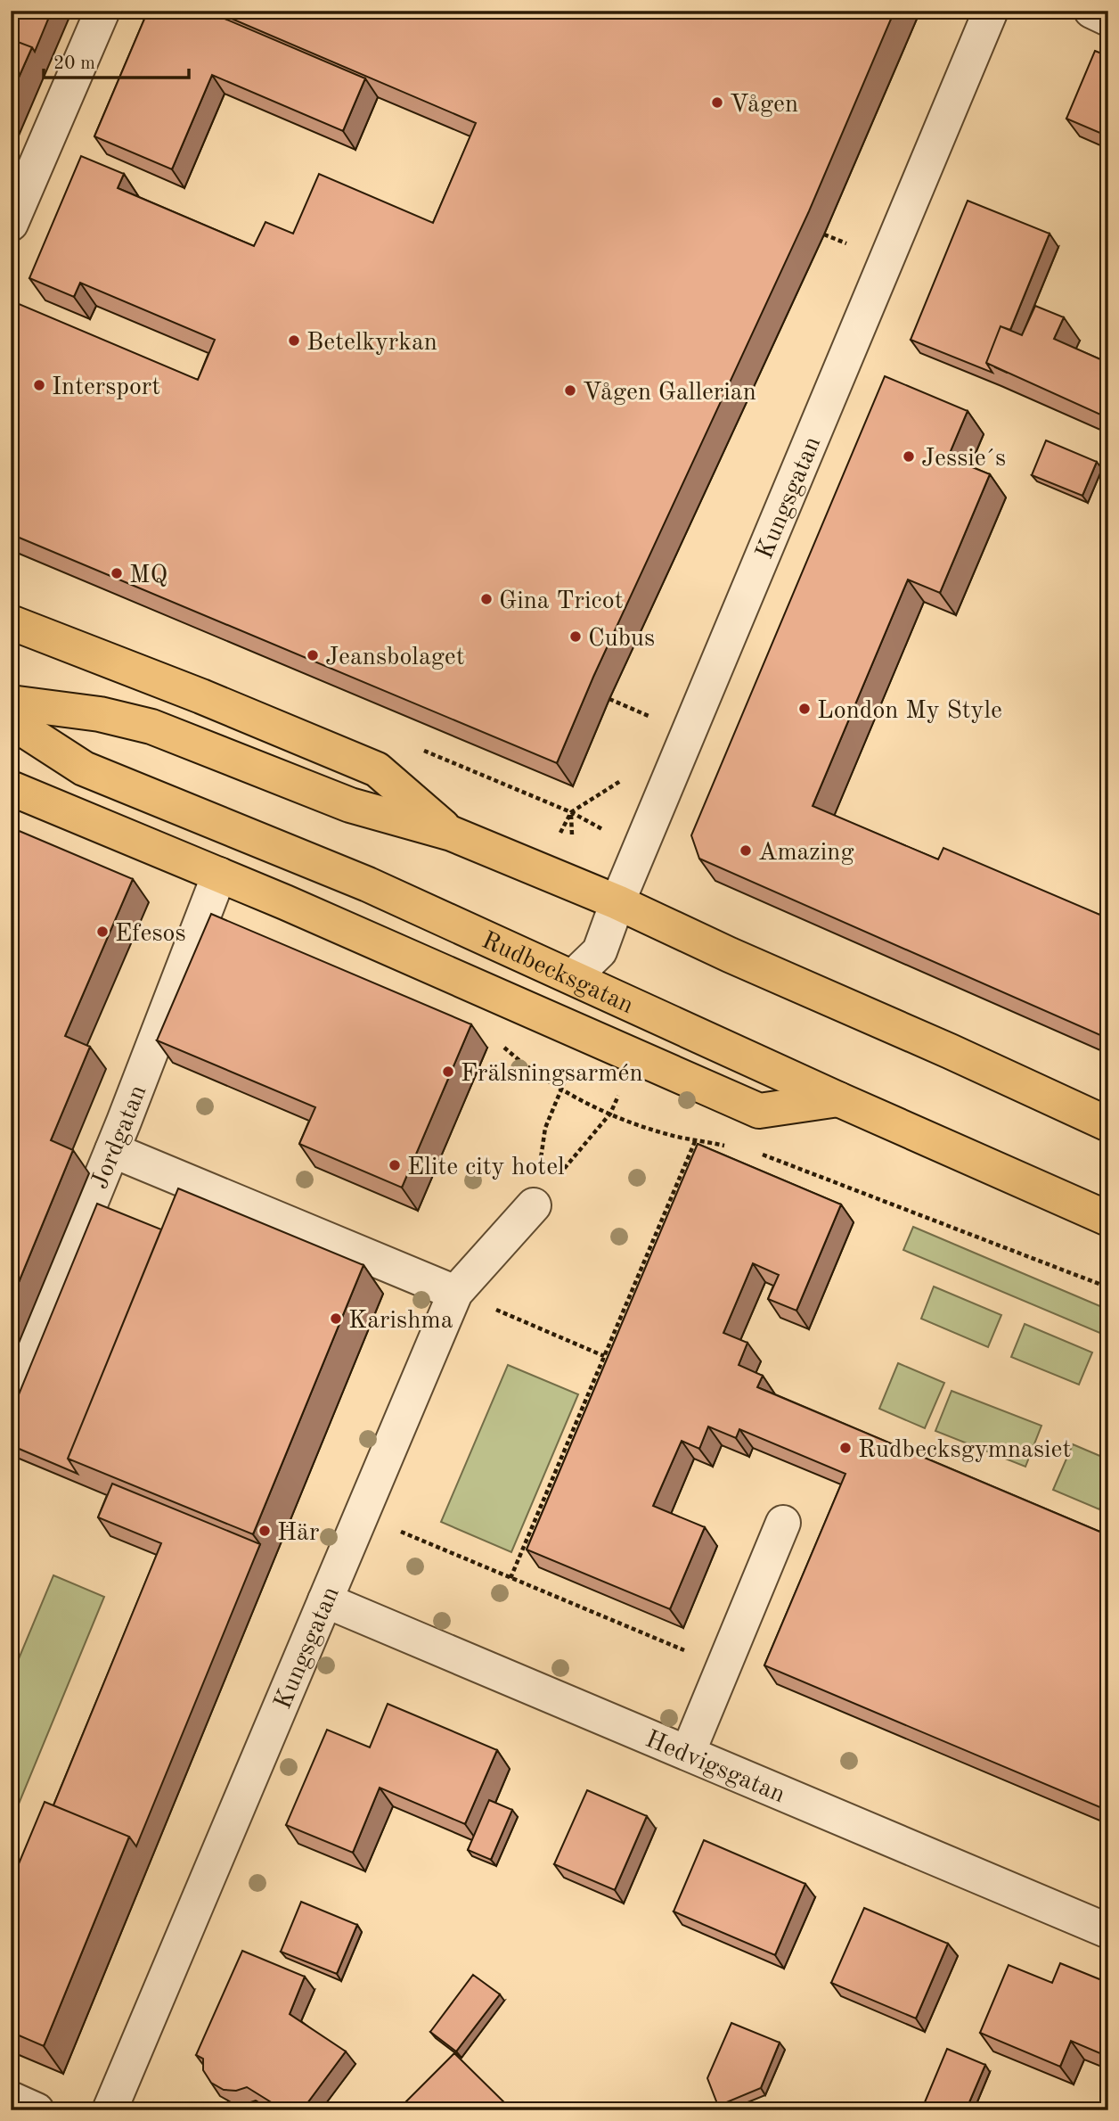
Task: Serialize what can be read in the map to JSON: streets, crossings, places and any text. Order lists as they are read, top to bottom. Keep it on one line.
{"streets":{"main road":["Rudbecksgatan"],"street":["Kungsgatan","Jordgatan","Hedvigsgatan"]},"crossings":[["Kungsgatan","Rudbecksgatan"],["Kungsgatan","Hedvigsgatan"]],"places":["Vågen","Betelkyrkan","Intersport","Vågen Gallerian","Jessie´s","MQ","Gina Tricot","Cubus","Jeansbolaget","London My Style","Amazing","Efesos","Frälsningsarmén","Elite city hotel","Karishma","Rudbecksgymnasiet","Här"],"scale_bar":"20 m"}
